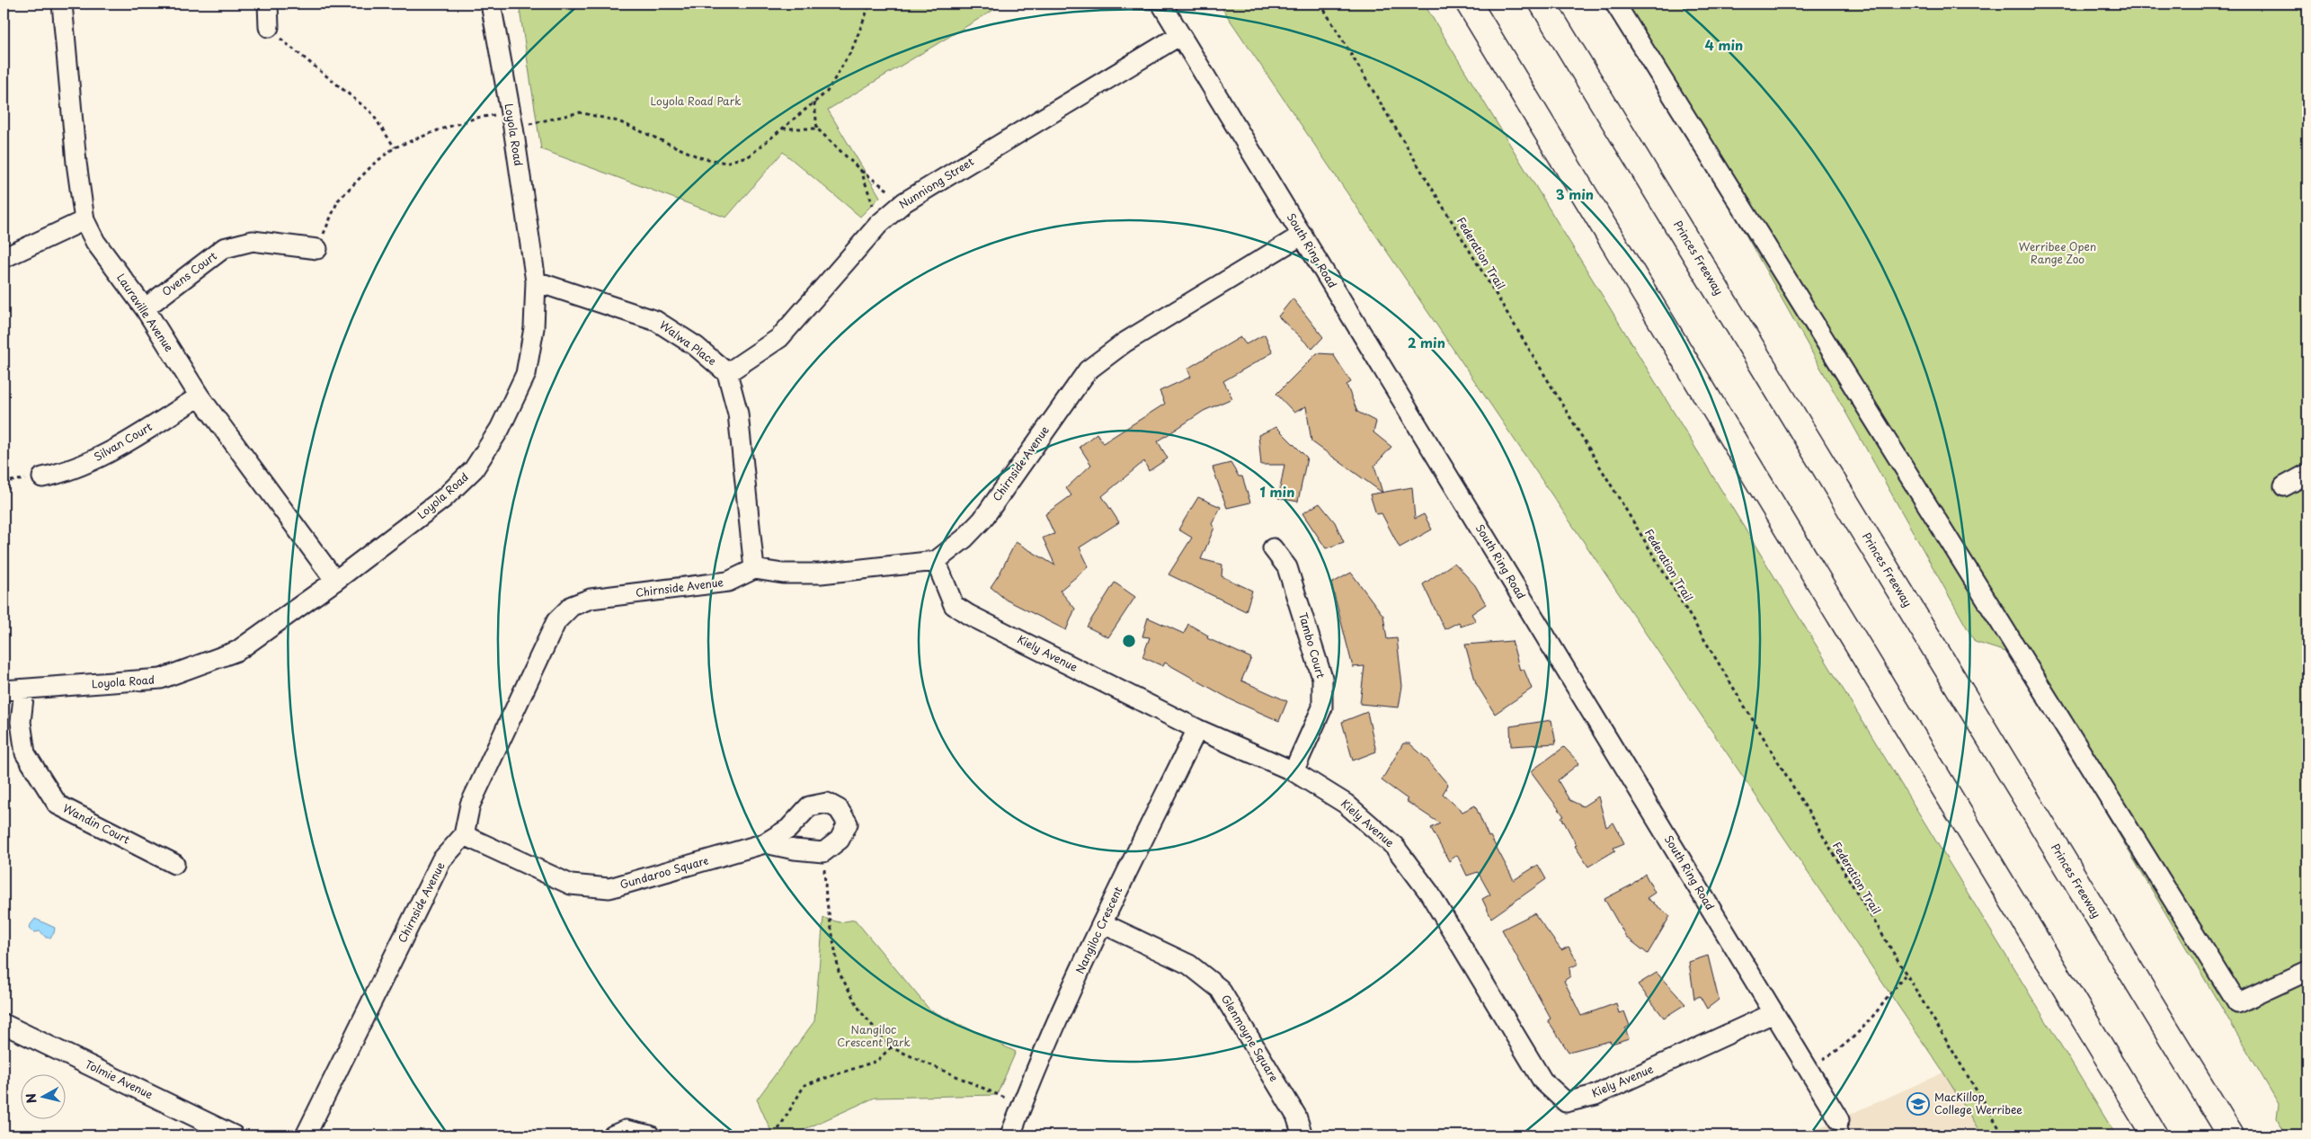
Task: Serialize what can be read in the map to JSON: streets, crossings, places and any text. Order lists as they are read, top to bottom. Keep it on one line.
{"streets":{"highway":["Princes Freeway"],"street":["Loyola Road","Nunniong Street","South Ring Road","Ovens Court","Lauraville Avenue","Walwa Place","Silvan Court","Chirnside Avenue","Tambo Court","Kiely Avenue","Wandin Court","Gundaroo Square","Nangiloc Crescent","Glenmoyne Square","Tolmie Avenue"],"path":["Federation Trail"]},"crossings":[["Loyola Road","Lauraville Avenue"],["Loyola Road","Walwa Place"],["Loyola Road","Wandin Court"],["Nunniong Street","South Ring Road"],["Nunniong Street","Walwa Place"],["South Ring Road","Chirnside Avenue"],["South Ring Road","Kiely Avenue"],["Ovens Court","Lauraville Avenue"],["Lauraville Avenue","Silvan Court"],["Walwa Place","Chirnside Avenue"],["Chirnside Avenue","Kiely Avenue"],["Chirnside Avenue","Gundaroo Square"],["Tambo Court","Kiely Avenue"],["Kiely Avenue","Nangiloc Crescent"],["Nangiloc Crescent","Glenmoyne Square"]],"parks":["Loyola Road Park","Werribee Open Range Zoo","Nangiloc Crescent Park"],"places":{"school or university":["MacKillop College Werribee"]},"north":"left","rings":["4 min","3 min","2 min","1 min"]}
